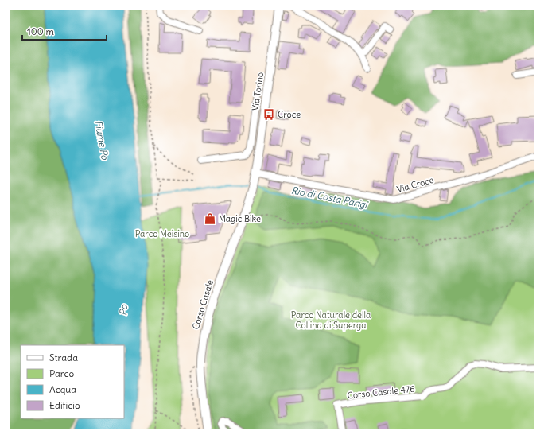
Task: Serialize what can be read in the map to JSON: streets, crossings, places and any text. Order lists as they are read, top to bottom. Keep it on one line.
{"streets":{"main road":["Via Torino","Corso Casale"],"street":["Via Croce","Corso Casale 476"]},"crossings":[["Via Torino","Via Croce"],["Via Torino","Corso Casale"],["Via Croce","Corso Casale"]],"water":["Fiume Po","Rio di Costa Parigi","Po"],"parks":["Parco Meisino","Parco Naturale della Collina di Superga"],"places":{"bus stop":["Croce"],"shop":["Magic Bike"]},"legend":["Strada","Parco","Acqua","Edificio"],"scale_bar":"100 m"}
